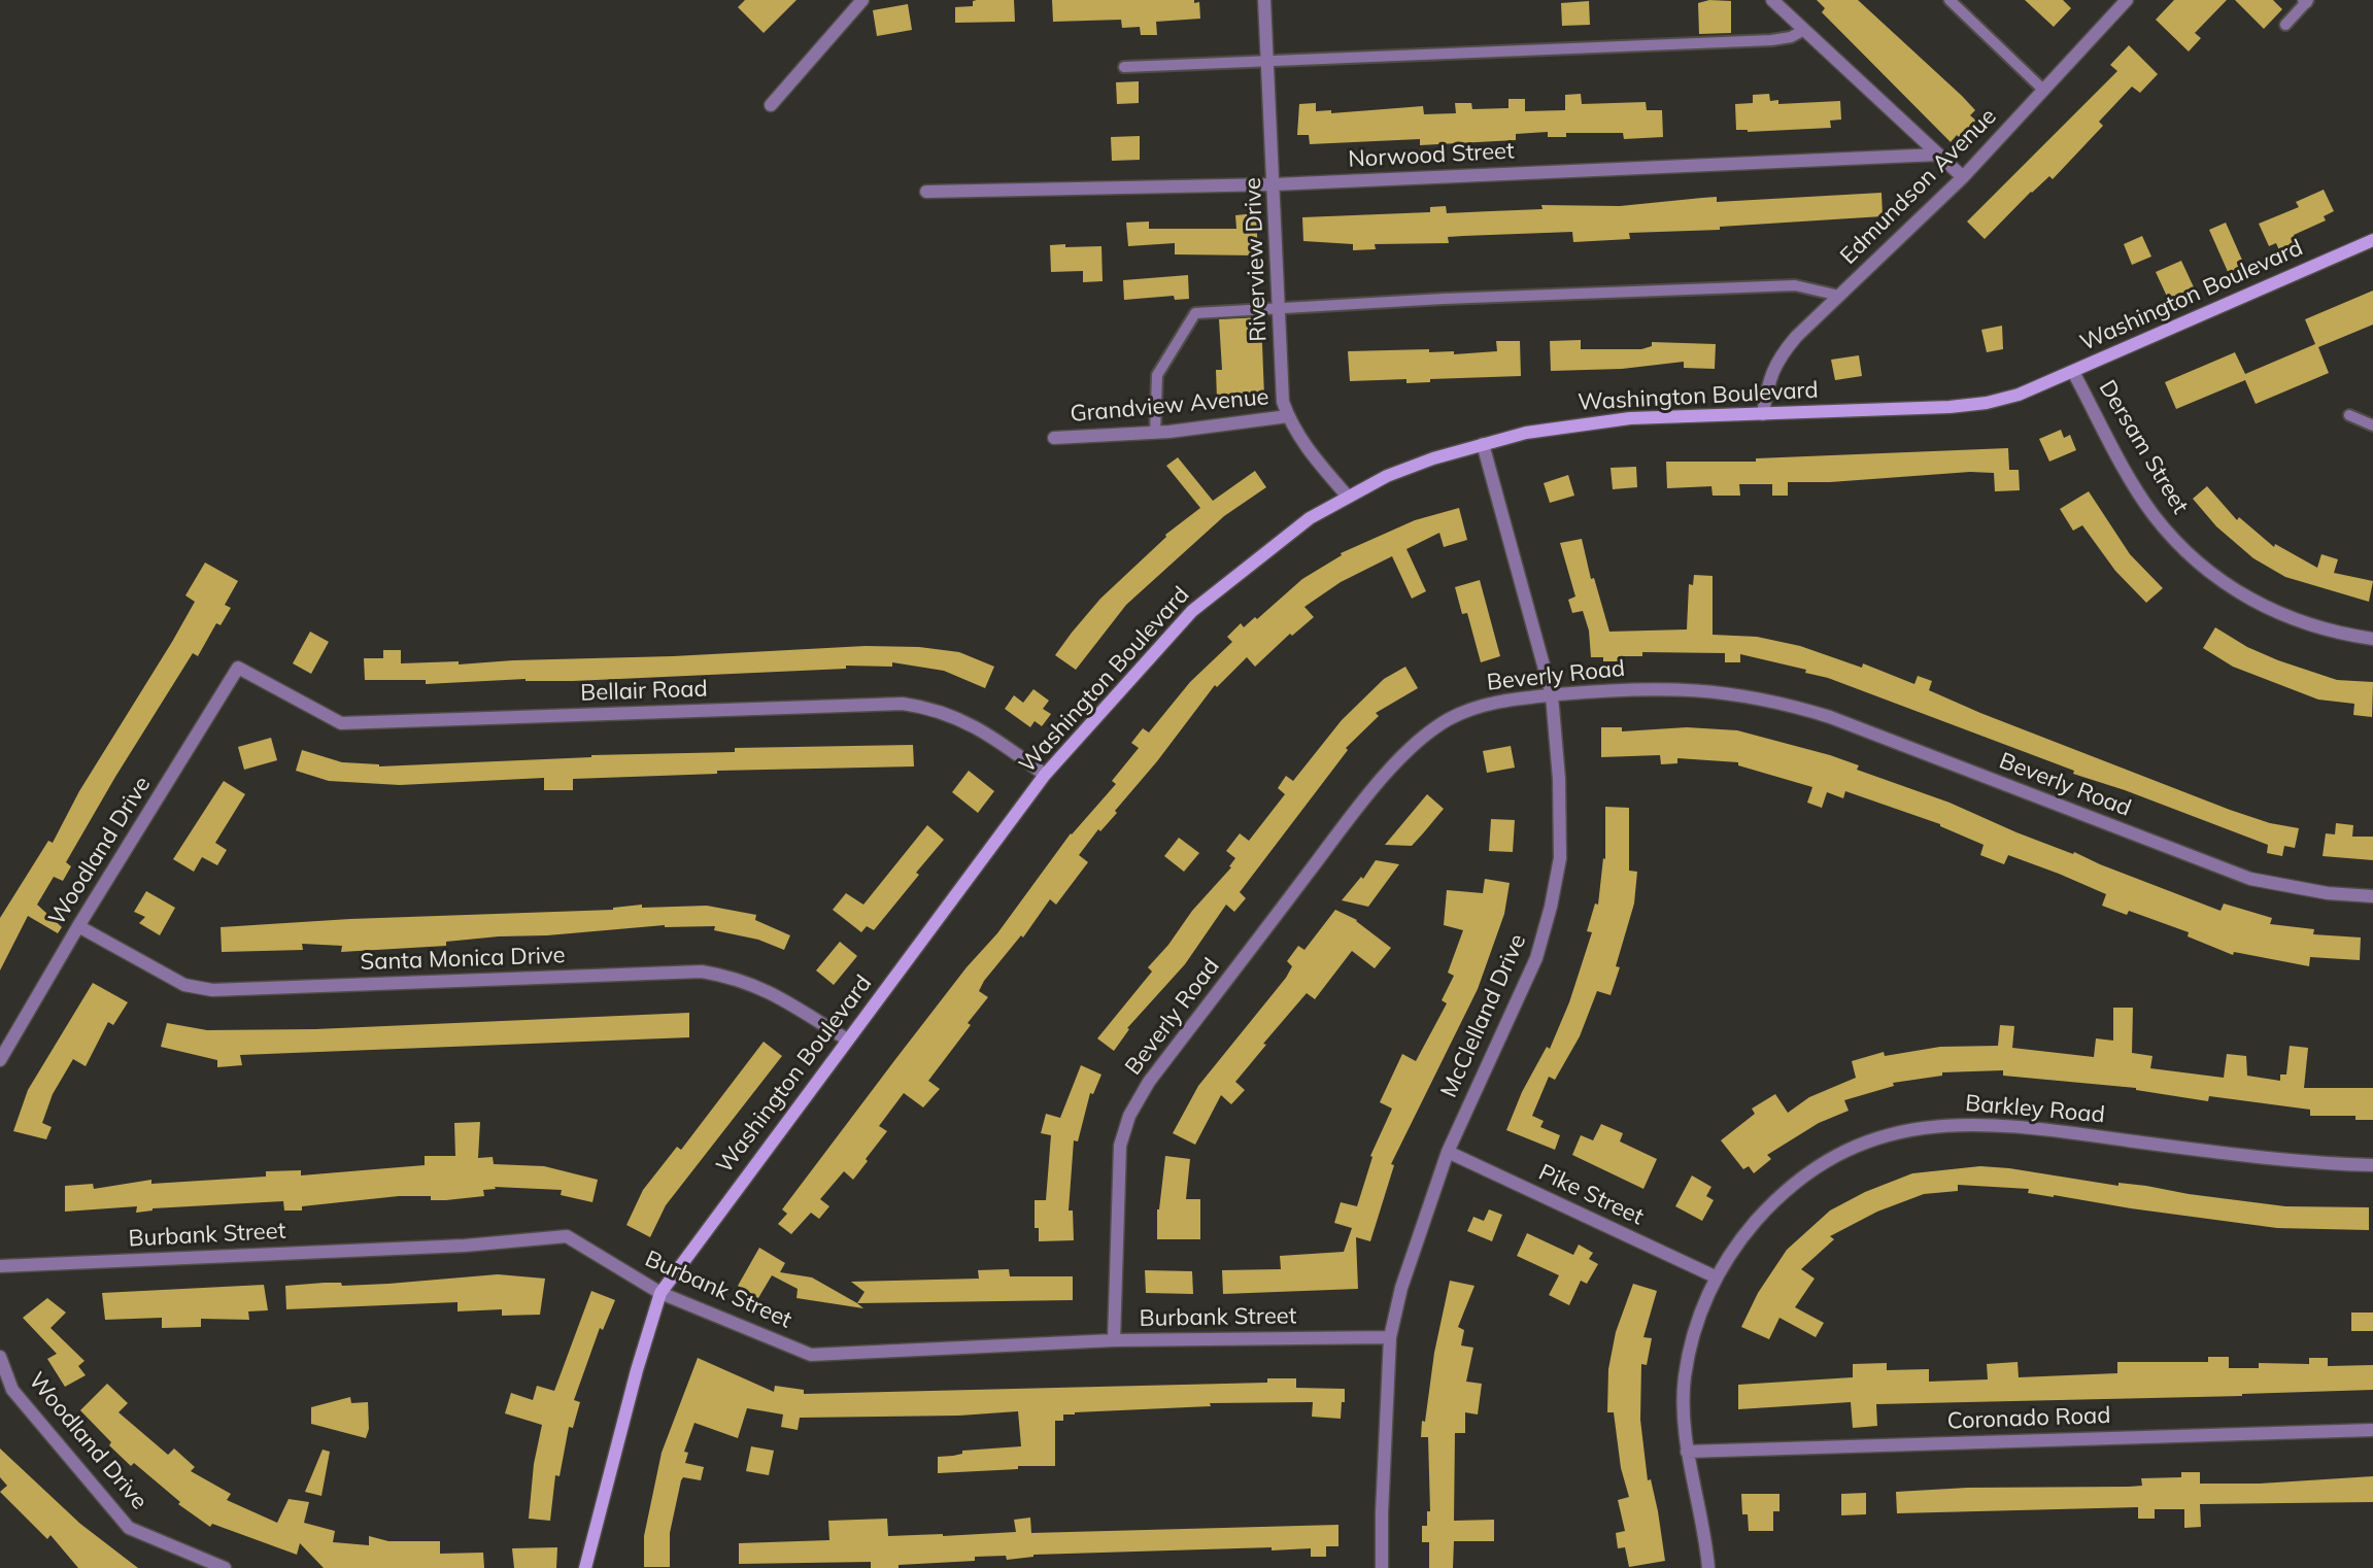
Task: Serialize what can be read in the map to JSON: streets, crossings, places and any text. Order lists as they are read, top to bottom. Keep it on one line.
{"streets":{"street":["Norwood Street","Edmundson Avenue","Riverview Drive","Washington Boulevard","Grandview Avenue","Dersam Street","Beverly Road","Bellair Road","Woodland Drive","Santa Monica Drive","McClelland Drive","Barkley Road","Pike Street","Burbank Street","Coronado Road"]},"crossings":[["Norwood Street","Riverview Drive"],["Edmundson Avenue","Washington Boulevard"],["Riverview Drive","Washington Boulevard"],["Riverview Drive","Grandview Avenue"],["Washington Boulevard","Dersam Street"],["Washington Boulevard","Bellair Road"],["Washington Boulevard","Santa Monica Drive"],["Washington Boulevard","McClelland Drive"],["Washington Boulevard","Burbank Street"],["Beverly Road","McClelland Drive"],["Beverly Road","Burbank Street"],["Bellair Road","Woodland Drive"],["Woodland Drive","Santa Monica Drive"],["McClelland Drive","Pike Street"],["McClelland Drive","Burbank Street"],["Barkley Road","Pike Street"],["Barkley Road","Coronado Road"]]}
